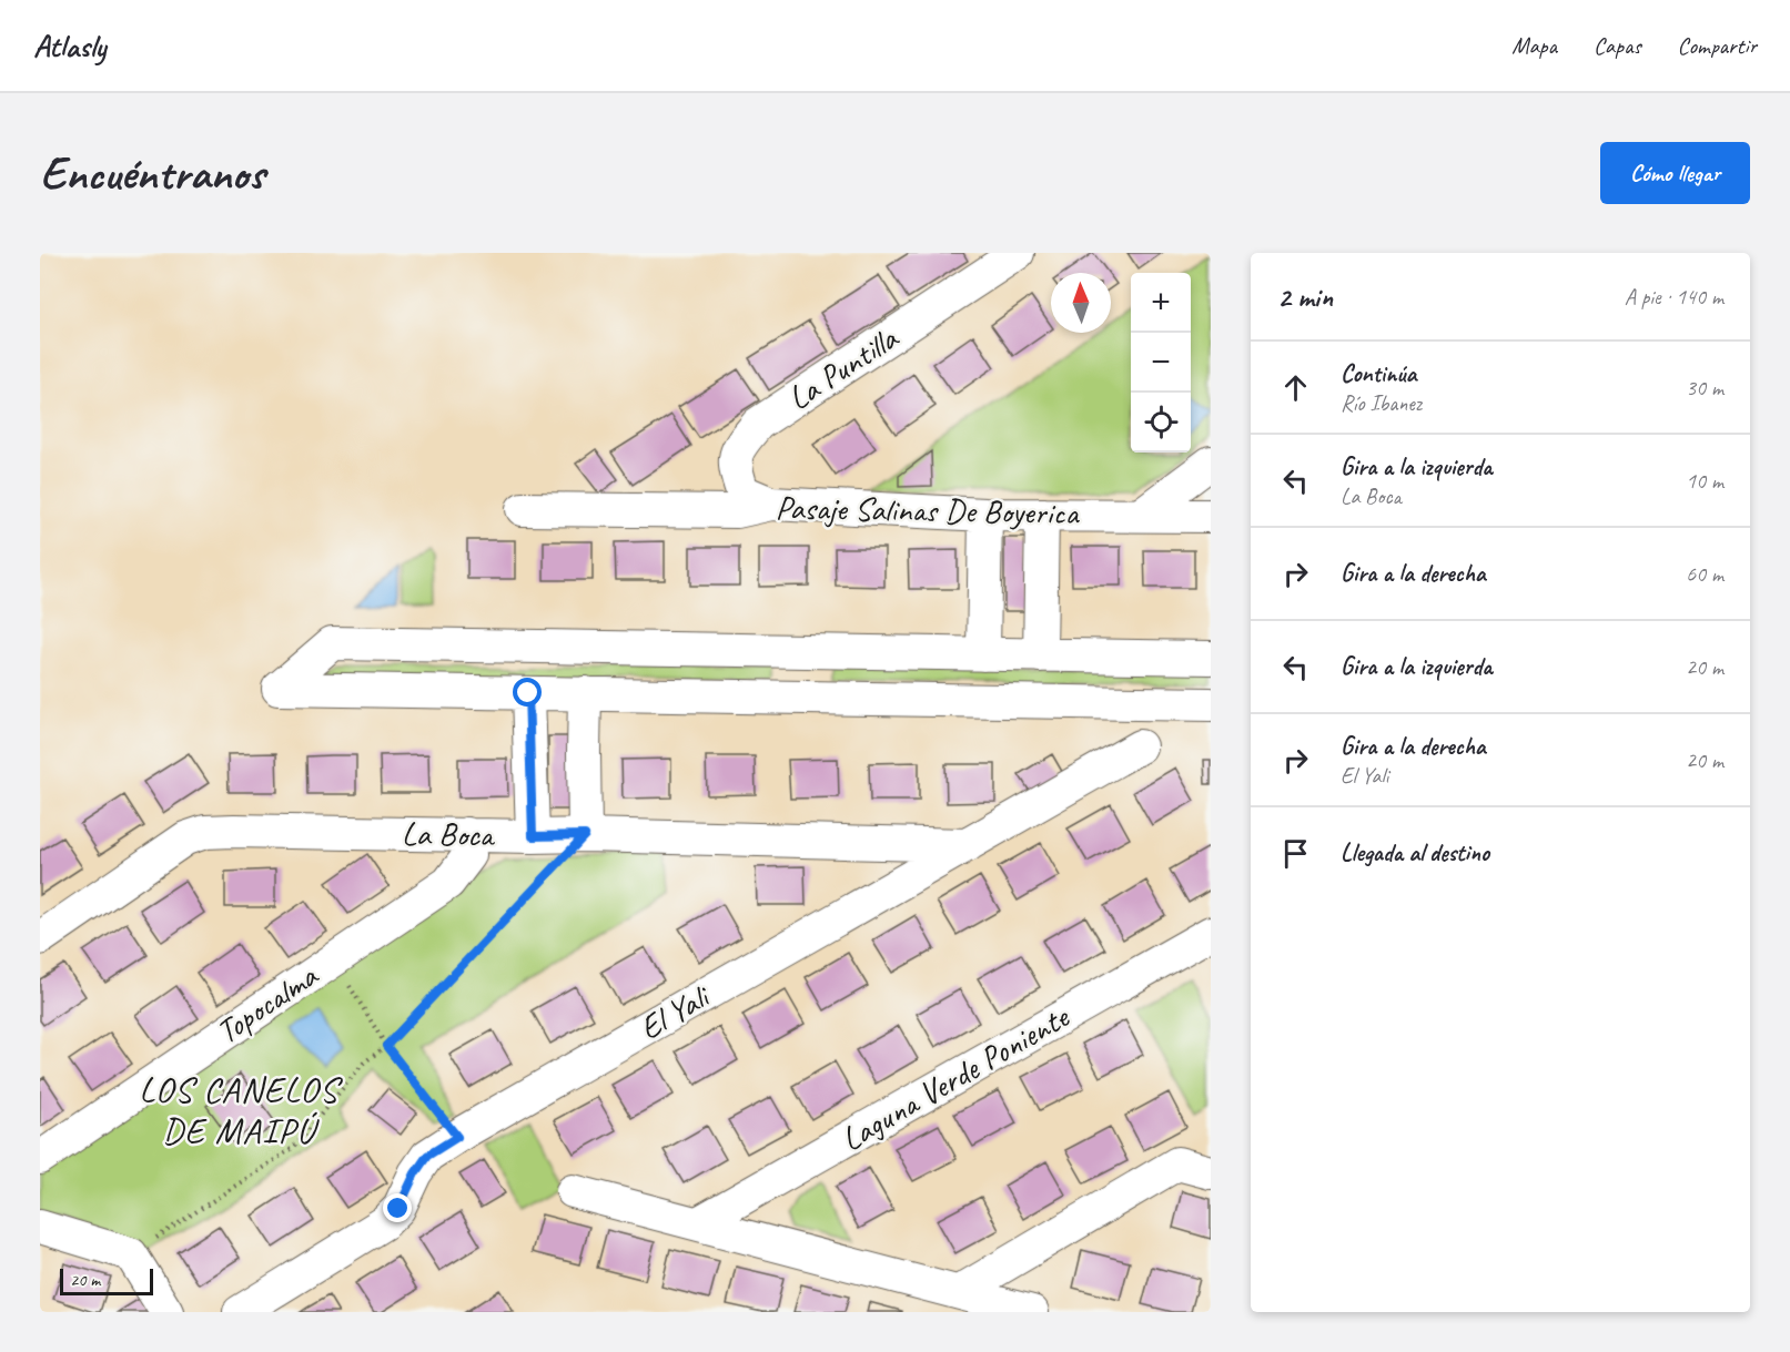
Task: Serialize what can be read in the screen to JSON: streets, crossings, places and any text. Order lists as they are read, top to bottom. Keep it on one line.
{"streets":{"street":["La Puntilla","Pasaje Salinas De Boyerica","La Boca","Topocalma","El Yali","Laguna Verde Poniente"]},"crossings":[["La Puntilla","Pasaje Salinas De Boyerica"],["La Boca","Topocalma"],["La Boca","El Yali"]],"districts":["LOS CANELOS DE MAIPÚ"],"scale_bar":"20 m","north":"top","page":{"header":"Atlasly","nav":["Mapa","Capas","Compartir"],"buttons":"Cómo llegar","title":"Encuéntranos","heading":["2 min","A pie · 140 m"],"map_buttons":["+","−"],"list":[["Continúa","Río Ibanez","30 m"],["Gira a la izquierda","La Boca","10 m"],["Gira a la derecha","60 m"],["Gira a la izquierda","20 m"],["Gira a la derecha","El Yali","20 m"],"Llegada al destino"],"scale":"20 m"}}
